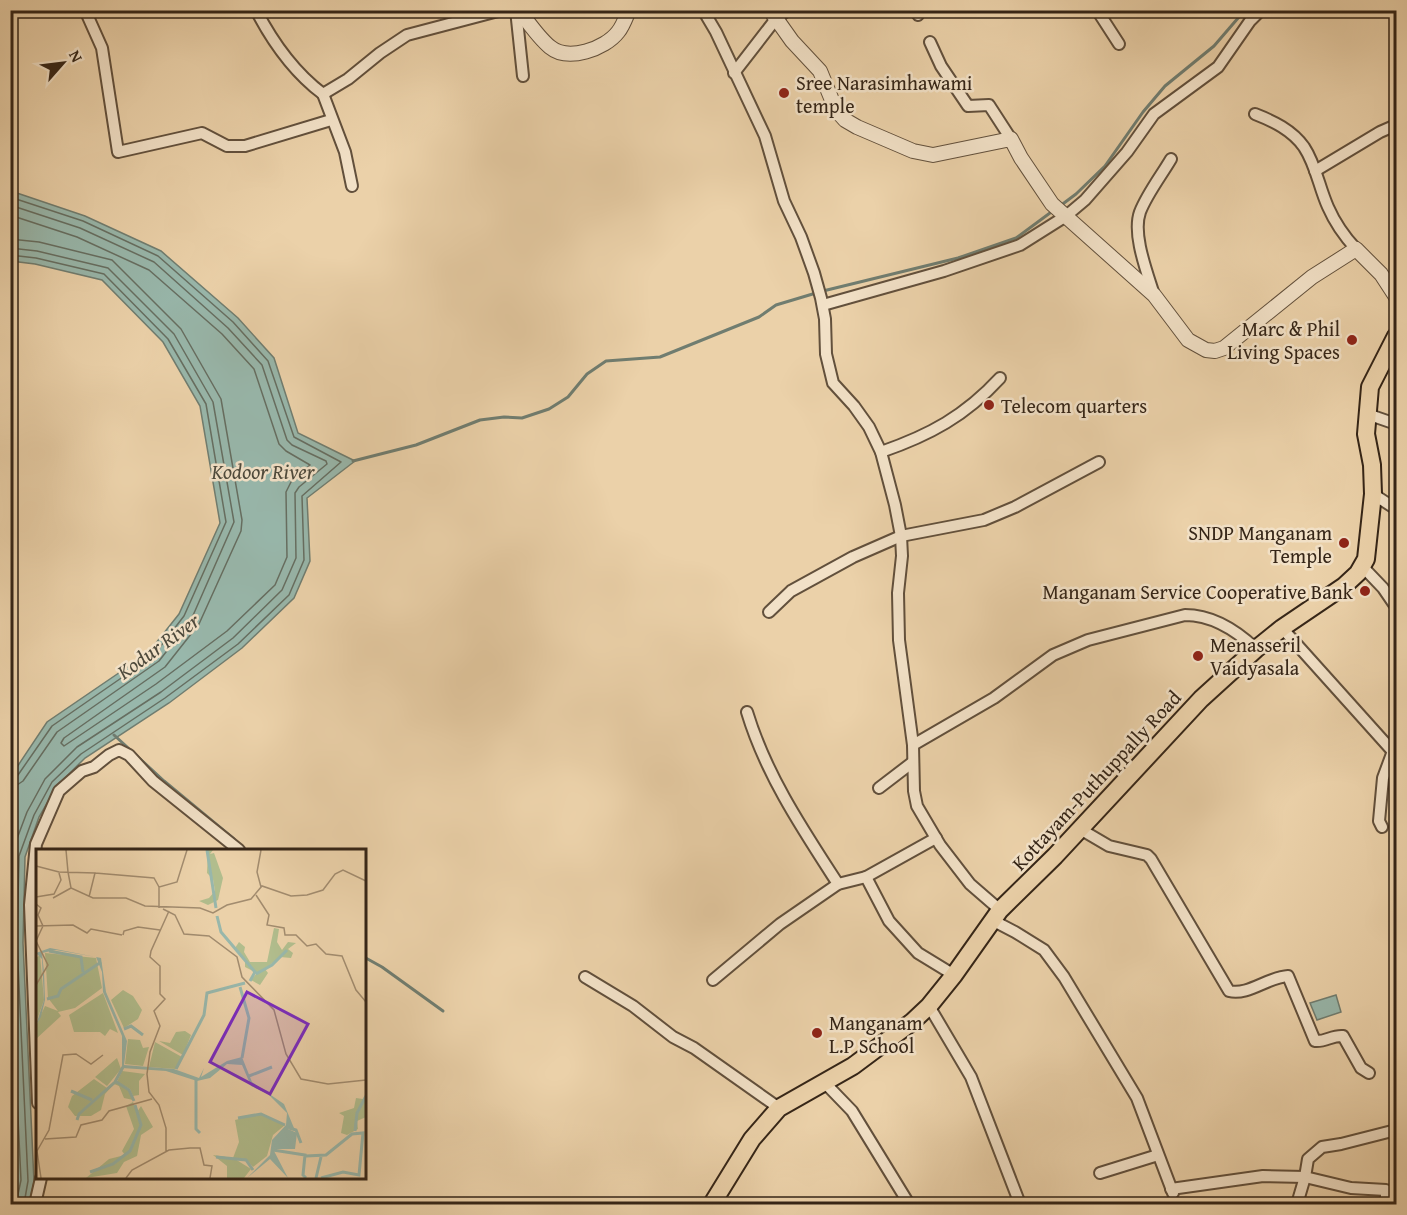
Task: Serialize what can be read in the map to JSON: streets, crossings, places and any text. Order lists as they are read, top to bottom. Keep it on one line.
{"streets":{"main road":["Kottayam-Puthuppally Road"]},"water":["Kodoor River","Kodur River"],"places":["Sree Narasimhawami temple","Marc & Phil Living Spaces","Telecom quarters","SNDP Manganam Temple","Manganam Service Cooperative Bank","Menasseril Vaidyasala","Manganam L.P School"],"north":"top right"}
